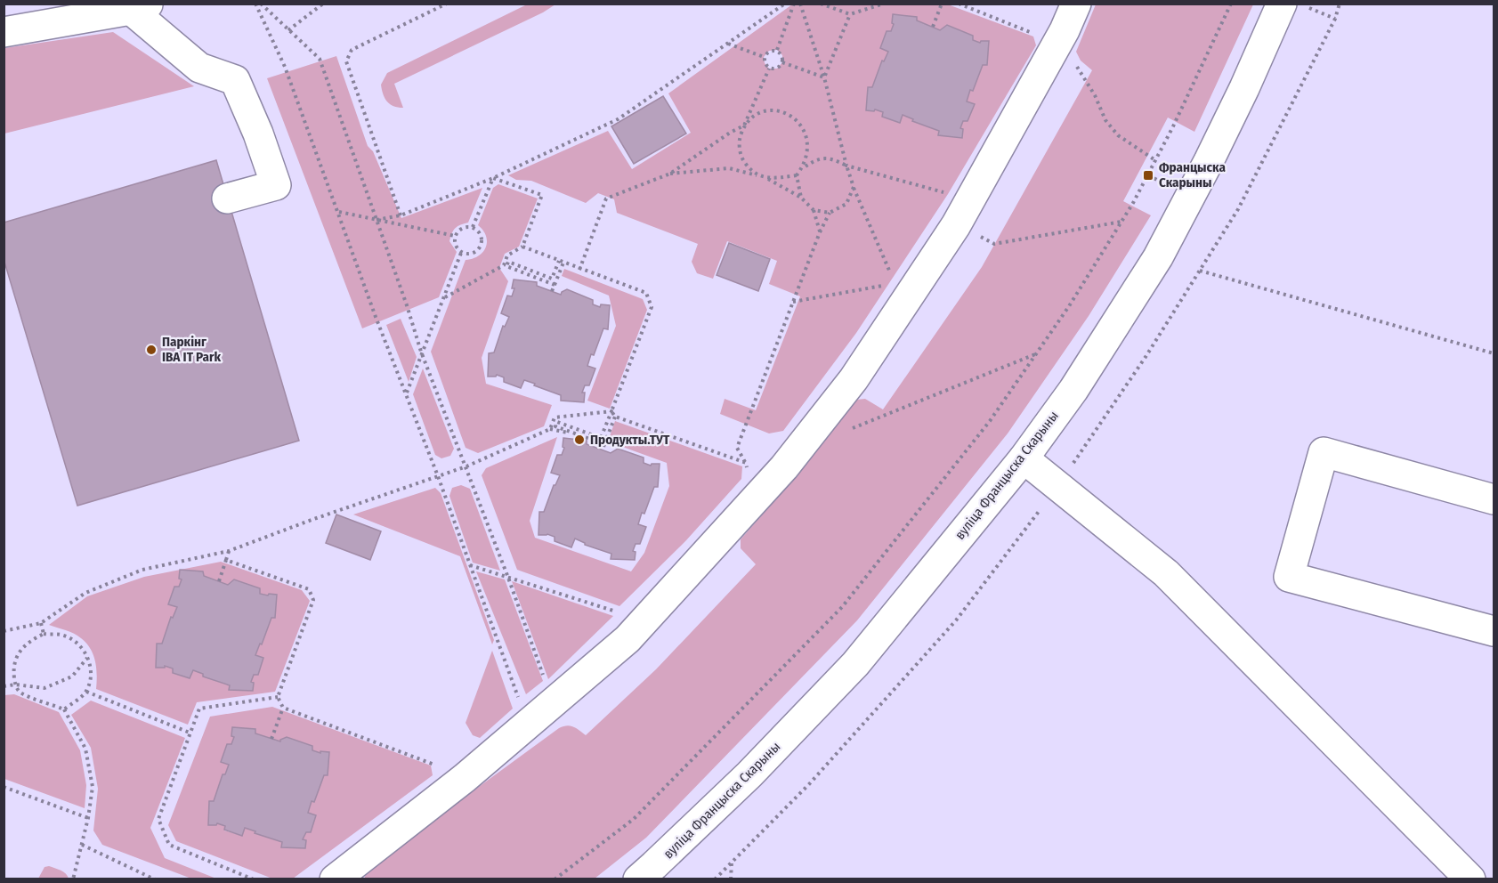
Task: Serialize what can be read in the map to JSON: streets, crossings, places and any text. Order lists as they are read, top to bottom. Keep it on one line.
{"streets":{"main road":["вуліца Францыска Скарыны"]},"places":{"transit":["Францыска Скарыны"],"other":["Паркінг IBA IT Park","Продукты.ТУТ"]}}
